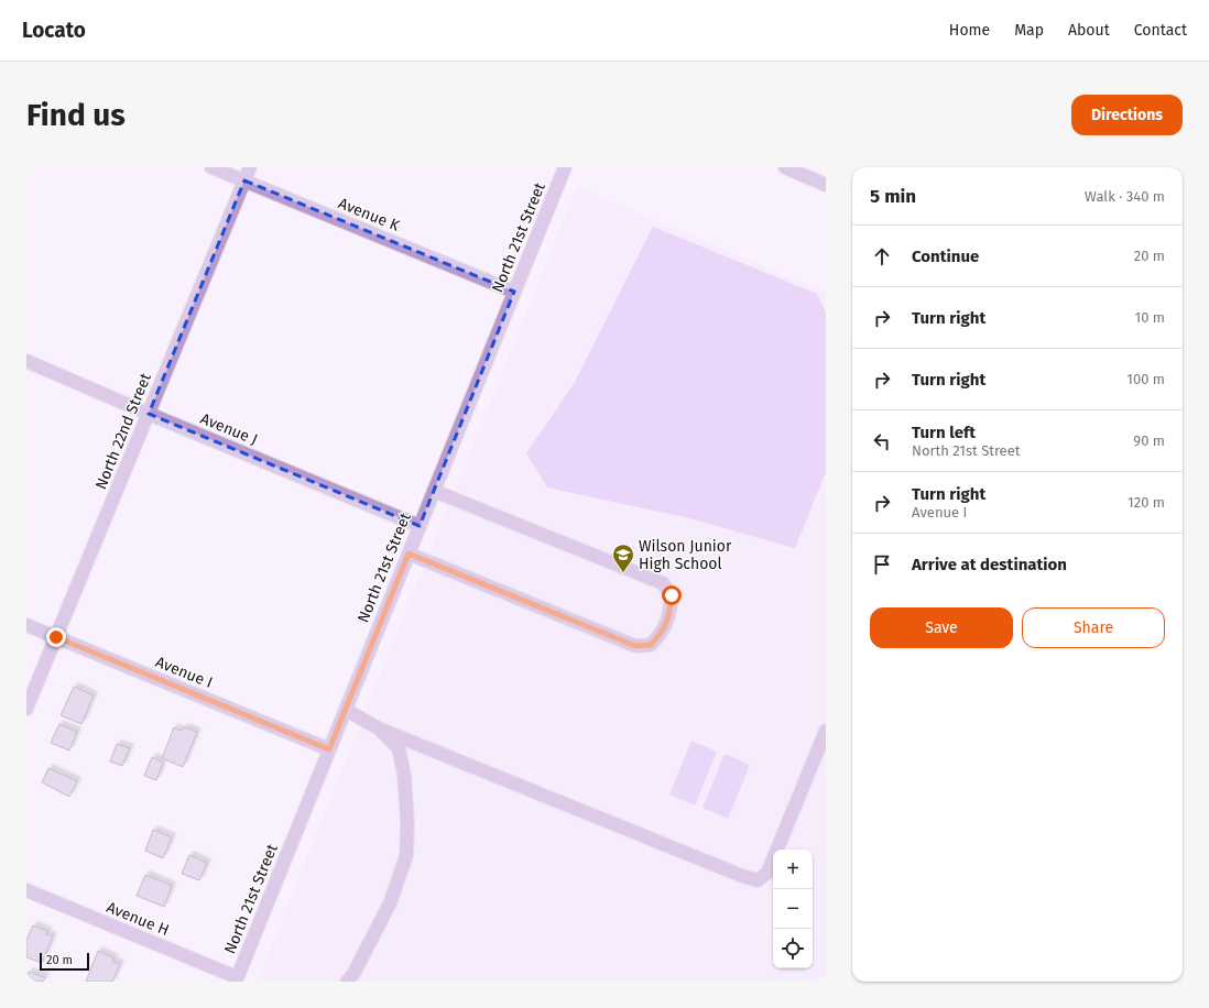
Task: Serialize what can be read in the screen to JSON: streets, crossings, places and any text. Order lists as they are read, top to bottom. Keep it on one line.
{"streets":{"street":["Avenue K","North 21st Street","Avenue J","North 22nd Street","Avenue I","Avenue H"]},"crossings":[["Avenue K","North 21st Street"],["Avenue K","North 22nd Street"],["North 21st Street","Avenue J"],["North 21st Street","Avenue I"],["North 21st Street","Avenue H"],["Avenue J","North 22nd Street"],["North 22nd Street","Avenue I"]],"places":{"school or university":["Wilson Junior High School"]},"scale_bar":"20 m","page":{"header":"Locato","nav":["Home","Map","About","Contact"],"buttons":["Directions",["Save","Share"]],"title":"Find us","heading":["5 min","Walk · 340 m"],"list":[["Continue","20 m"],["Turn right","10 m"],["Turn right","100 m"],["Turn left","North 21st Street","90 m"],["Turn right","Avenue I","120 m"],"Arrive at destination"],"map_buttons":["+","−"],"scale":"20 m"}}
